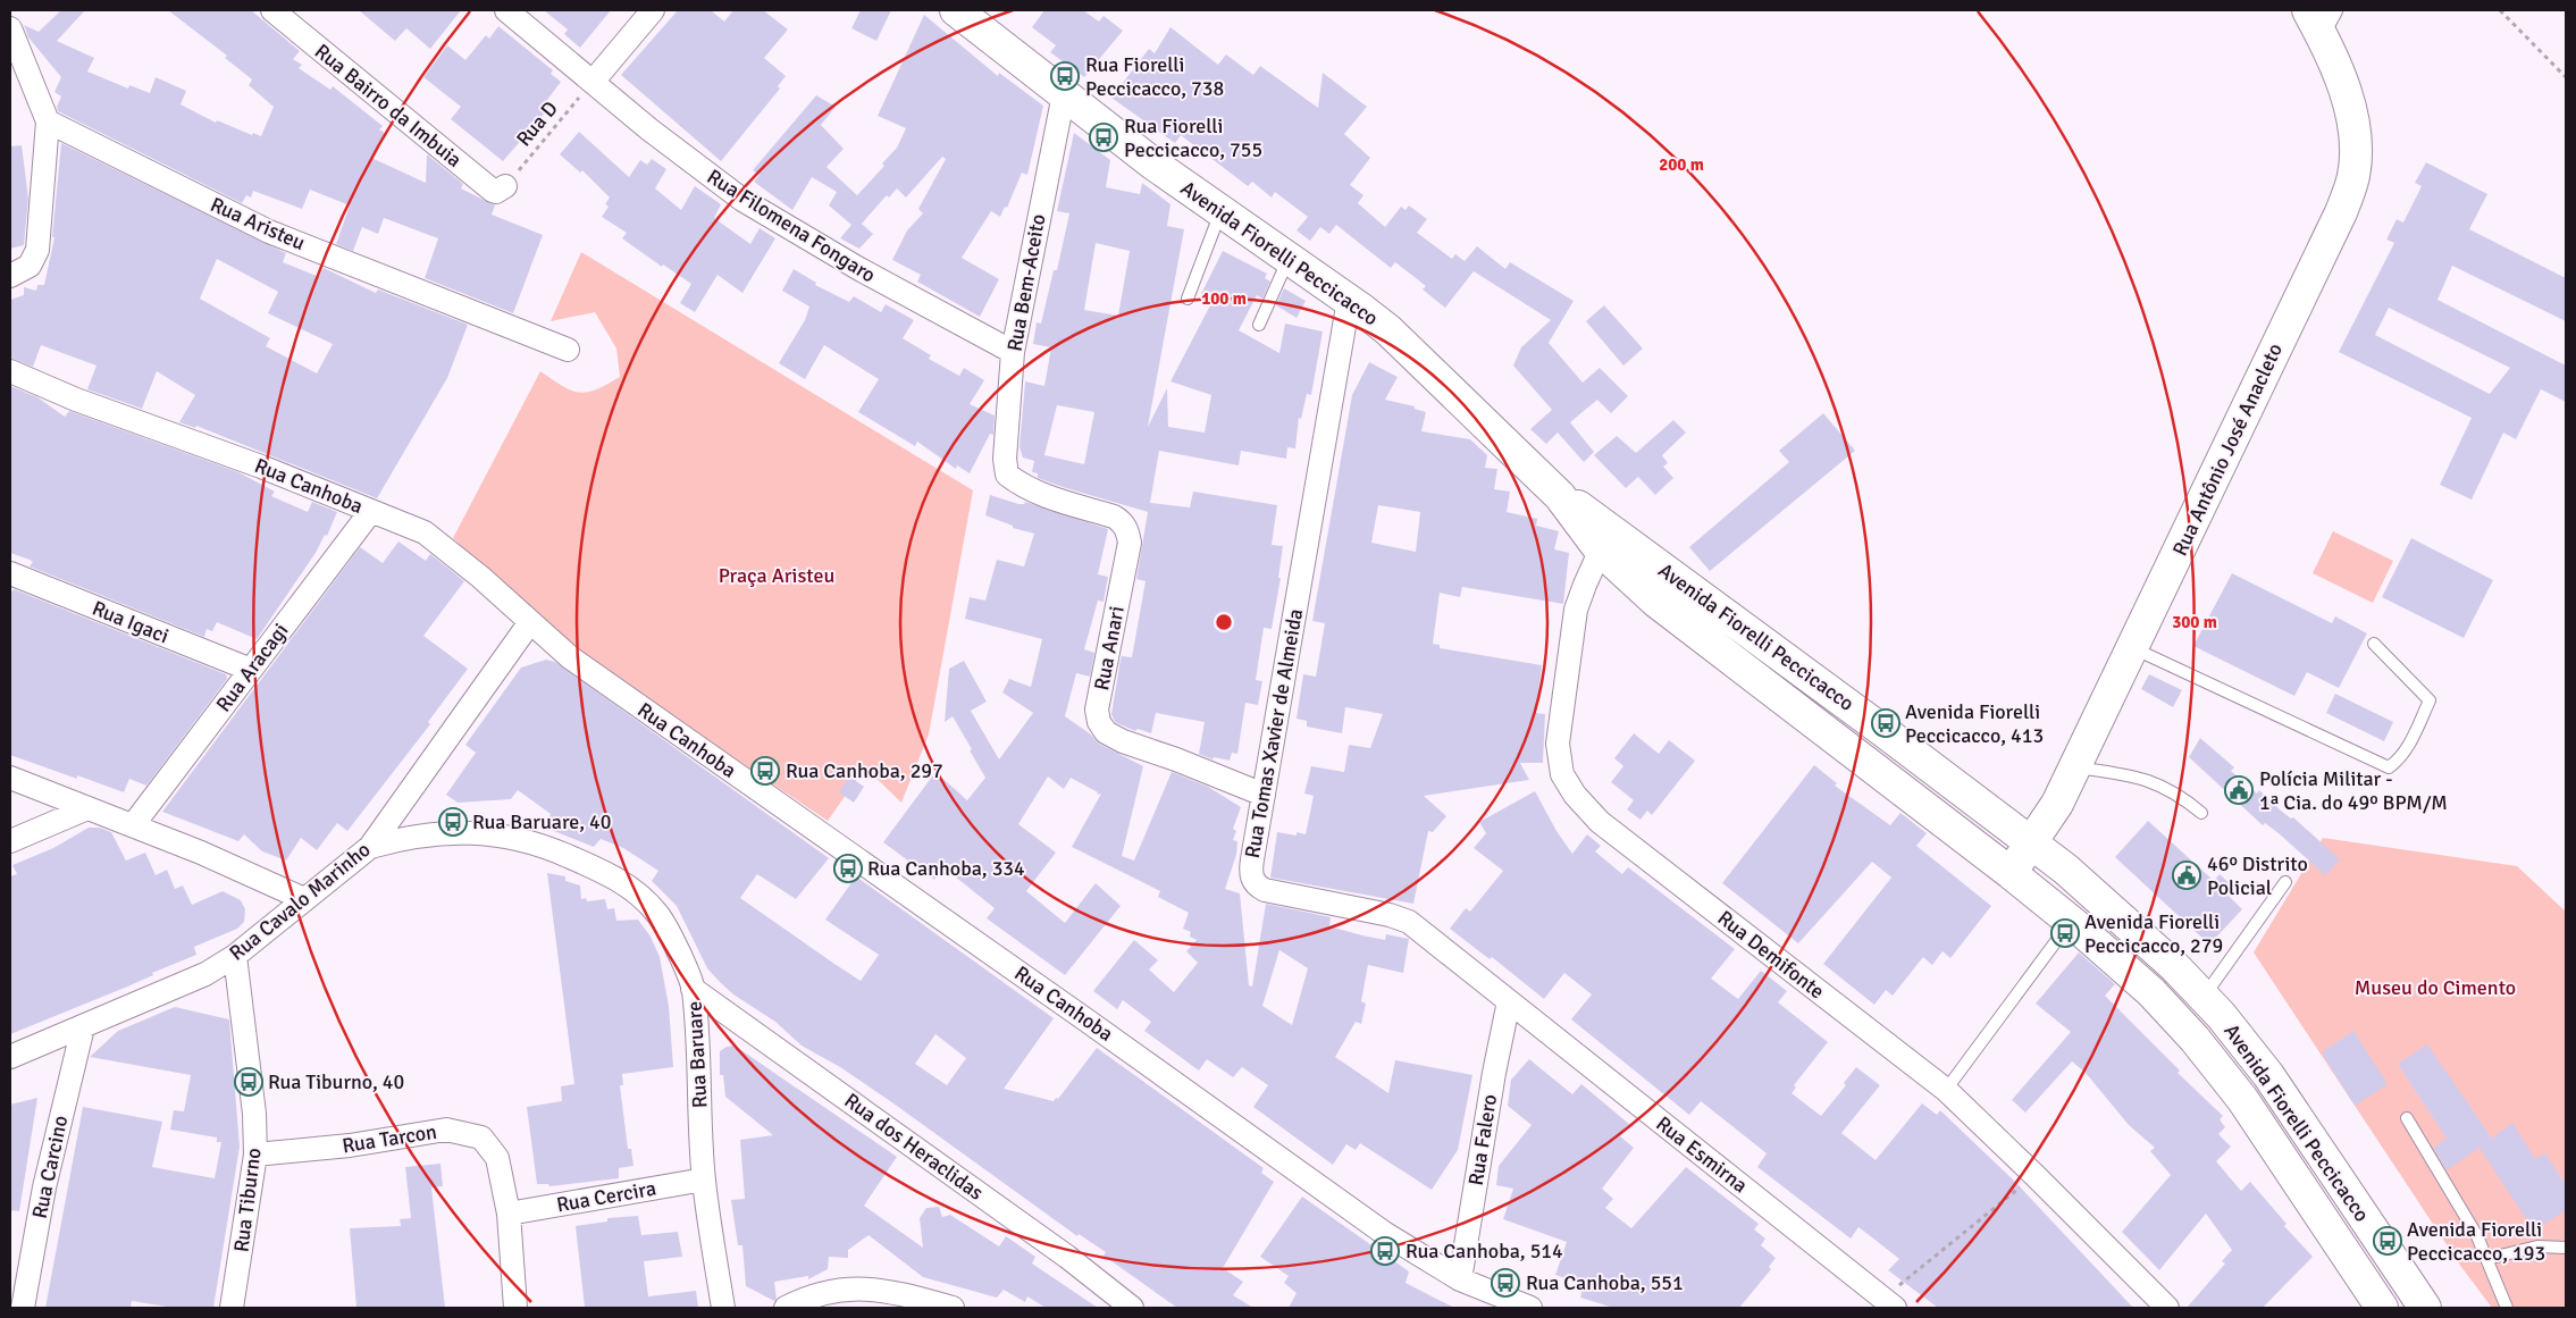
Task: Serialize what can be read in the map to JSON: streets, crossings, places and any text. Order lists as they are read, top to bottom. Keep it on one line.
{"streets":{"main road":["Avenida Fiorelli Peccicacco","Rua Antônio José Anacleto"],"street":["Rua Bairro da Imbuia","Rua Aristeu","Rua Filomena Fongaro","Rua Bem-Aceito","Rua Canhoba","Rua Igaci","Rua Anari","Rua Aracagi","Rua Tomas Xavier de Almeida","Rua Cavalo Marinho","Rua Demifonte","Rua Baruare","Rua Tarcon","Rua Falero","Rua dos Heraclidas","Rua Esmirna","Rua Carcino","Rua Cercira","Rua Tiburno"],"path":["Rua D"]},"crossings":[["Rua Bairro da Imbuia","Rua D"],["Rua D","Rua Filomena Fongaro"],["Rua Filomena Fongaro","Rua Bem-Aceito"],["Avenida Fiorelli Peccicacco","Rua Bem-Aceito"],["Avenida Fiorelli Peccicacco","Rua Antônio José Anacleto"],["Avenida Fiorelli Peccicacco","Rua Tomas Xavier de Almeida"],["Avenida Fiorelli Peccicacco","Rua Demifonte"],["Rua Bem-Aceito","Rua Anari"],["Rua Canhoba","Rua Aracagi"],["Rua Canhoba","Rua Cavalo Marinho"],["Rua Canhoba","Rua Falero"],["Rua Igaci","Rua Aracagi"],["Rua Anari","Rua Tomas Xavier de Almeida"],["Rua Tomas Xavier de Almeida","Rua Falero"],["Rua Tomas Xavier de Almeida","Rua Esmirna"],["Rua Cavalo Marinho","Rua Baruare"],["Rua Cavalo Marinho","Rua Carcino"],["Rua Cavalo Marinho","Rua Tiburno"],["Rua Baruare","Rua dos Heraclidas"],["Rua Baruare","Rua Cercira"],["Rua Tarcon","Rua Cercira"],["Rua Tarcon","Rua Tiburno"],["Rua Falero","Rua Esmirna"]],"parks":["Praça Aristeu","Museu do Cimento"],"places":{"bus stop":["Rua Fiorelli Peccicacco, 738","Rua Fiorelli Peccicacco, 755","Avenida Fiorelli Peccicacco, 413","Rua Canhoba, 297","Rua Baruare, 40","Rua Canhoba, 334","Avenida Fiorelli Peccicacco, 279","Rua Tiburno, 40","Avenida Fiorelli Peccicacco, 193","Rua Canhoba, 514","Rua Canhoba, 551"],"public building":["Polícia Militar - 1ª Cia. do 49º BPM/M","46º Distrito Policial"]},"rings":["200 m","100 m","300 m"]}
